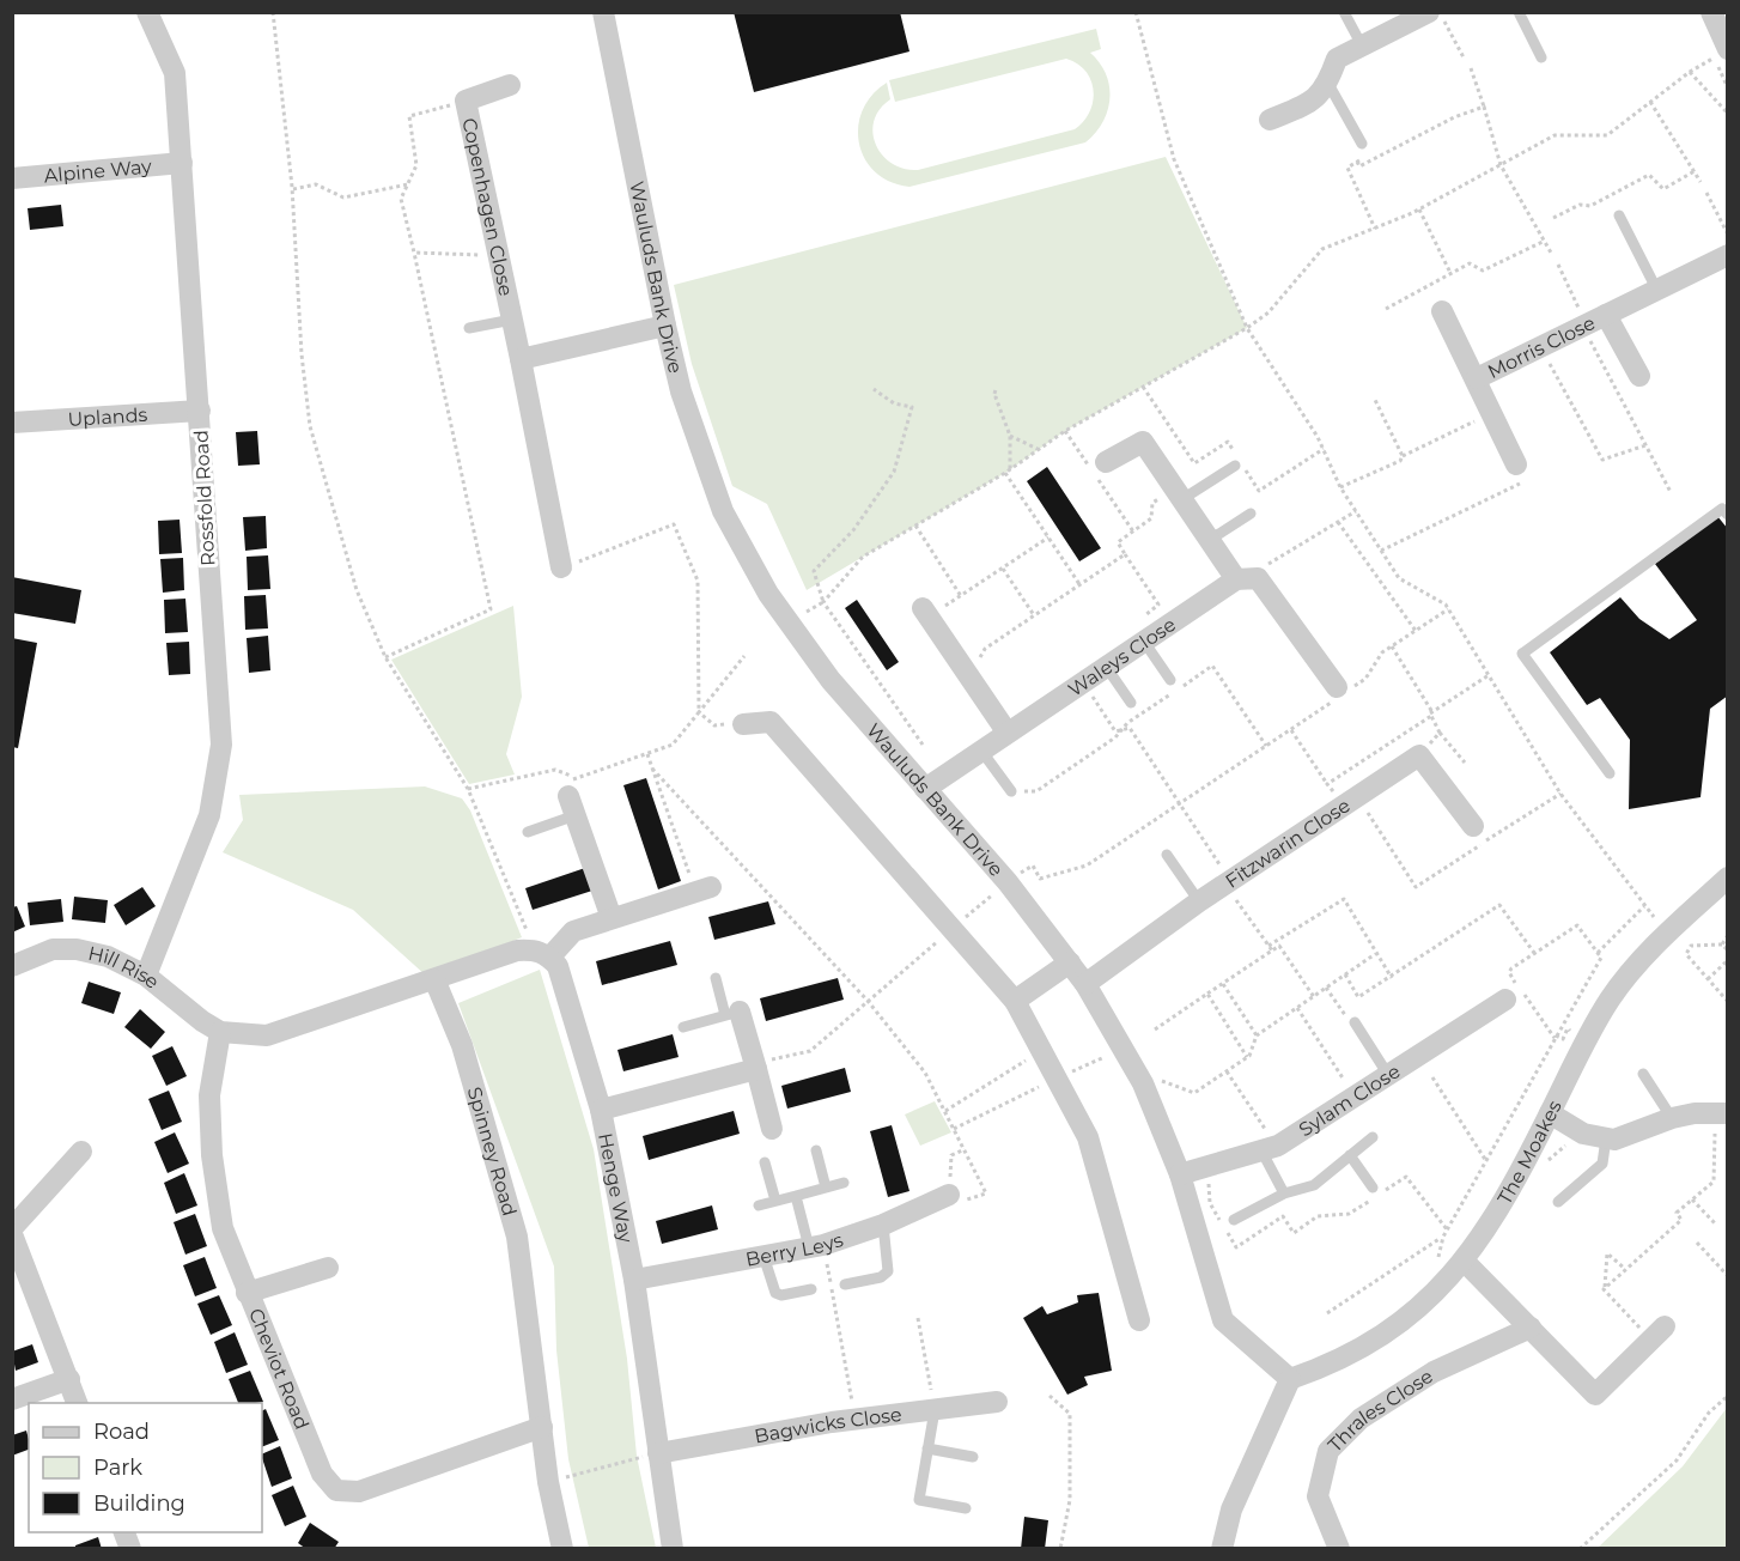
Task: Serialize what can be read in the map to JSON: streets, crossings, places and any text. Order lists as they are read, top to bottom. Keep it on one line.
{"streets":{"street":["Alpine Way","Copenhagen Close","Wauluds Bank Drive","Morris Close","Uplands","Rossfold Road","Waleys Close","Fitzwarin Close","Hill Rise","Sylam Close","Spinney Road","The Moakes","Henge Way","Berry Leys","Cheviot Road","Thrales Close","Bagwicks Close"]},"crossings":[["Alpine Way","Rossfold Road"],["Wauluds Bank Drive","Waleys Close"],["Wauluds Bank Drive","Fitzwarin Close"],["Wauluds Bank Drive","Sylam Close"],["Wauluds Bank Drive","The Moakes"],["Uplands","Rossfold Road"],["Rossfold Road","Hill Rise"],["Hill Rise","Cheviot Road"],["Spinney Road","Cheviot Road"],["Henge Way","Berry Leys"],["Henge Way","Bagwicks Close"]],"legend":["Road","Park","Building"]}
